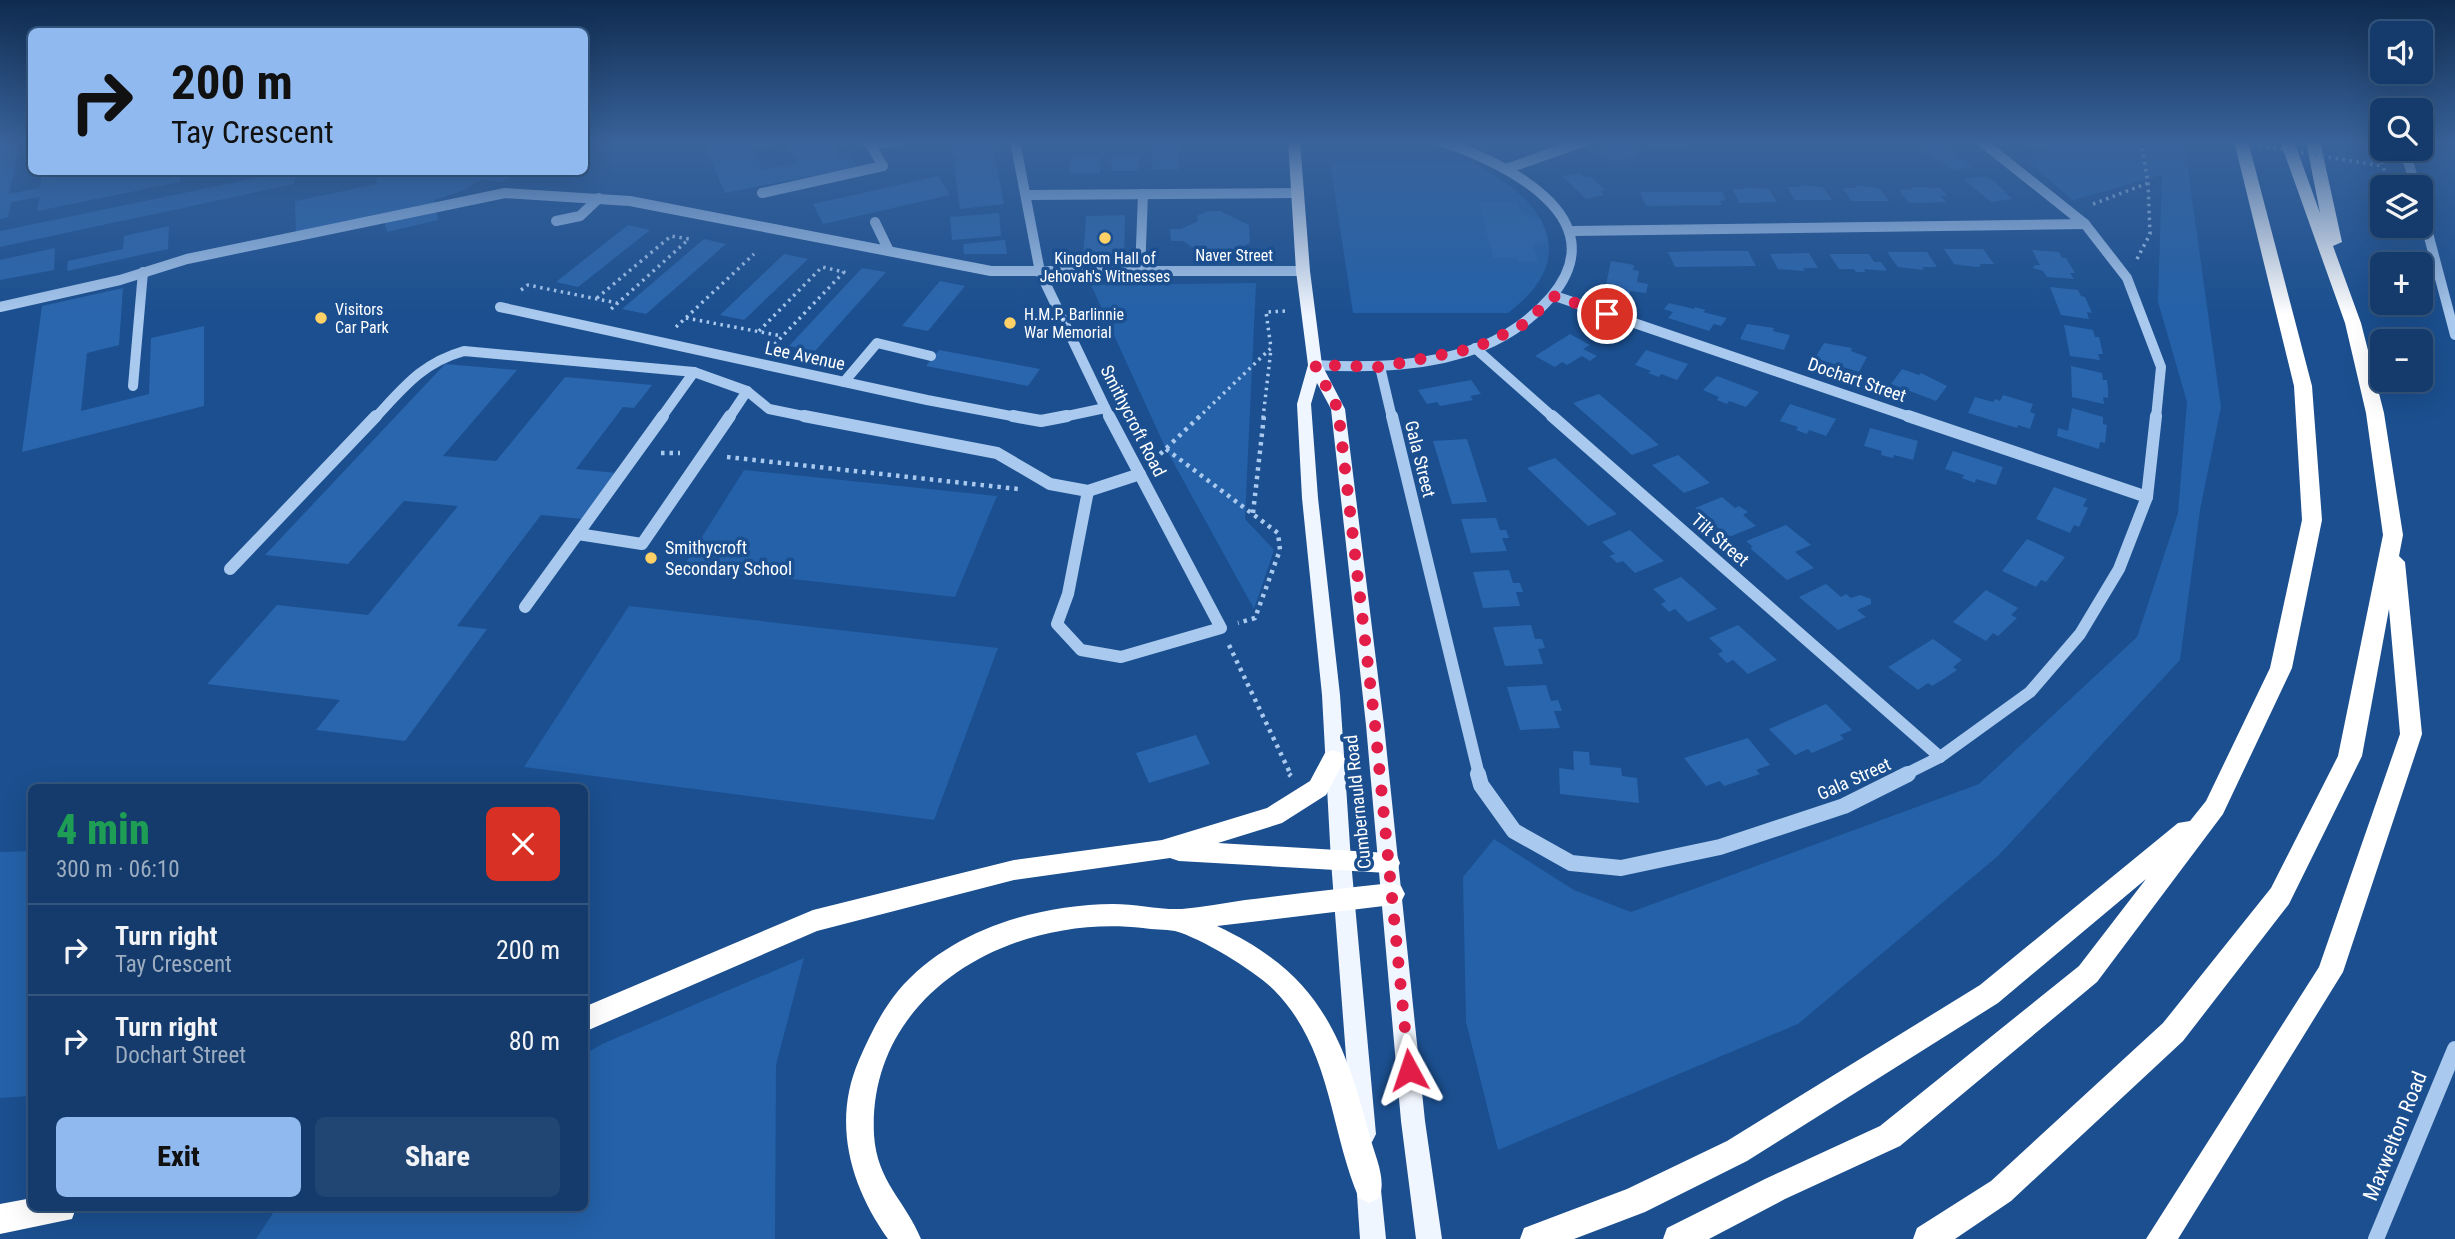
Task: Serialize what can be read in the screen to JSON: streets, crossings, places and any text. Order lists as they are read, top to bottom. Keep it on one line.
{"streets":{"main road":["Cumbernauld Road"],"street":["Naver Street","Lee Avenue","Dochart Street","Smithycroft Road","Gala Street","Tilt Street","Maxwelton Road"]},"crossings":[["Naver Street","Smithycroft Road"],["Naver Street","Cumbernauld Road"],["Lee Avenue","Smithycroft Road"],["Dochart Street","Gala Street"],["Gala Street","Tilt Street"]],"places":["Kingdom Hall of Jehovah's Witnesses","Visitors Car Park","H.M.P. Barlinnie War Memorial","Smithycroft Secondary School"],"page":{"map_buttons":["+","−"],"turn":["200 m","Tay Crescent"],"heading":["4 min","300 m · 06:10"],"list":[{"name":"Turn right","note":"Tay Crescent","value":"200 m"},{"name":"Turn right","note":"Dochart Street","value":"80 m"}],"buttons":["Exit","Share"]}}
